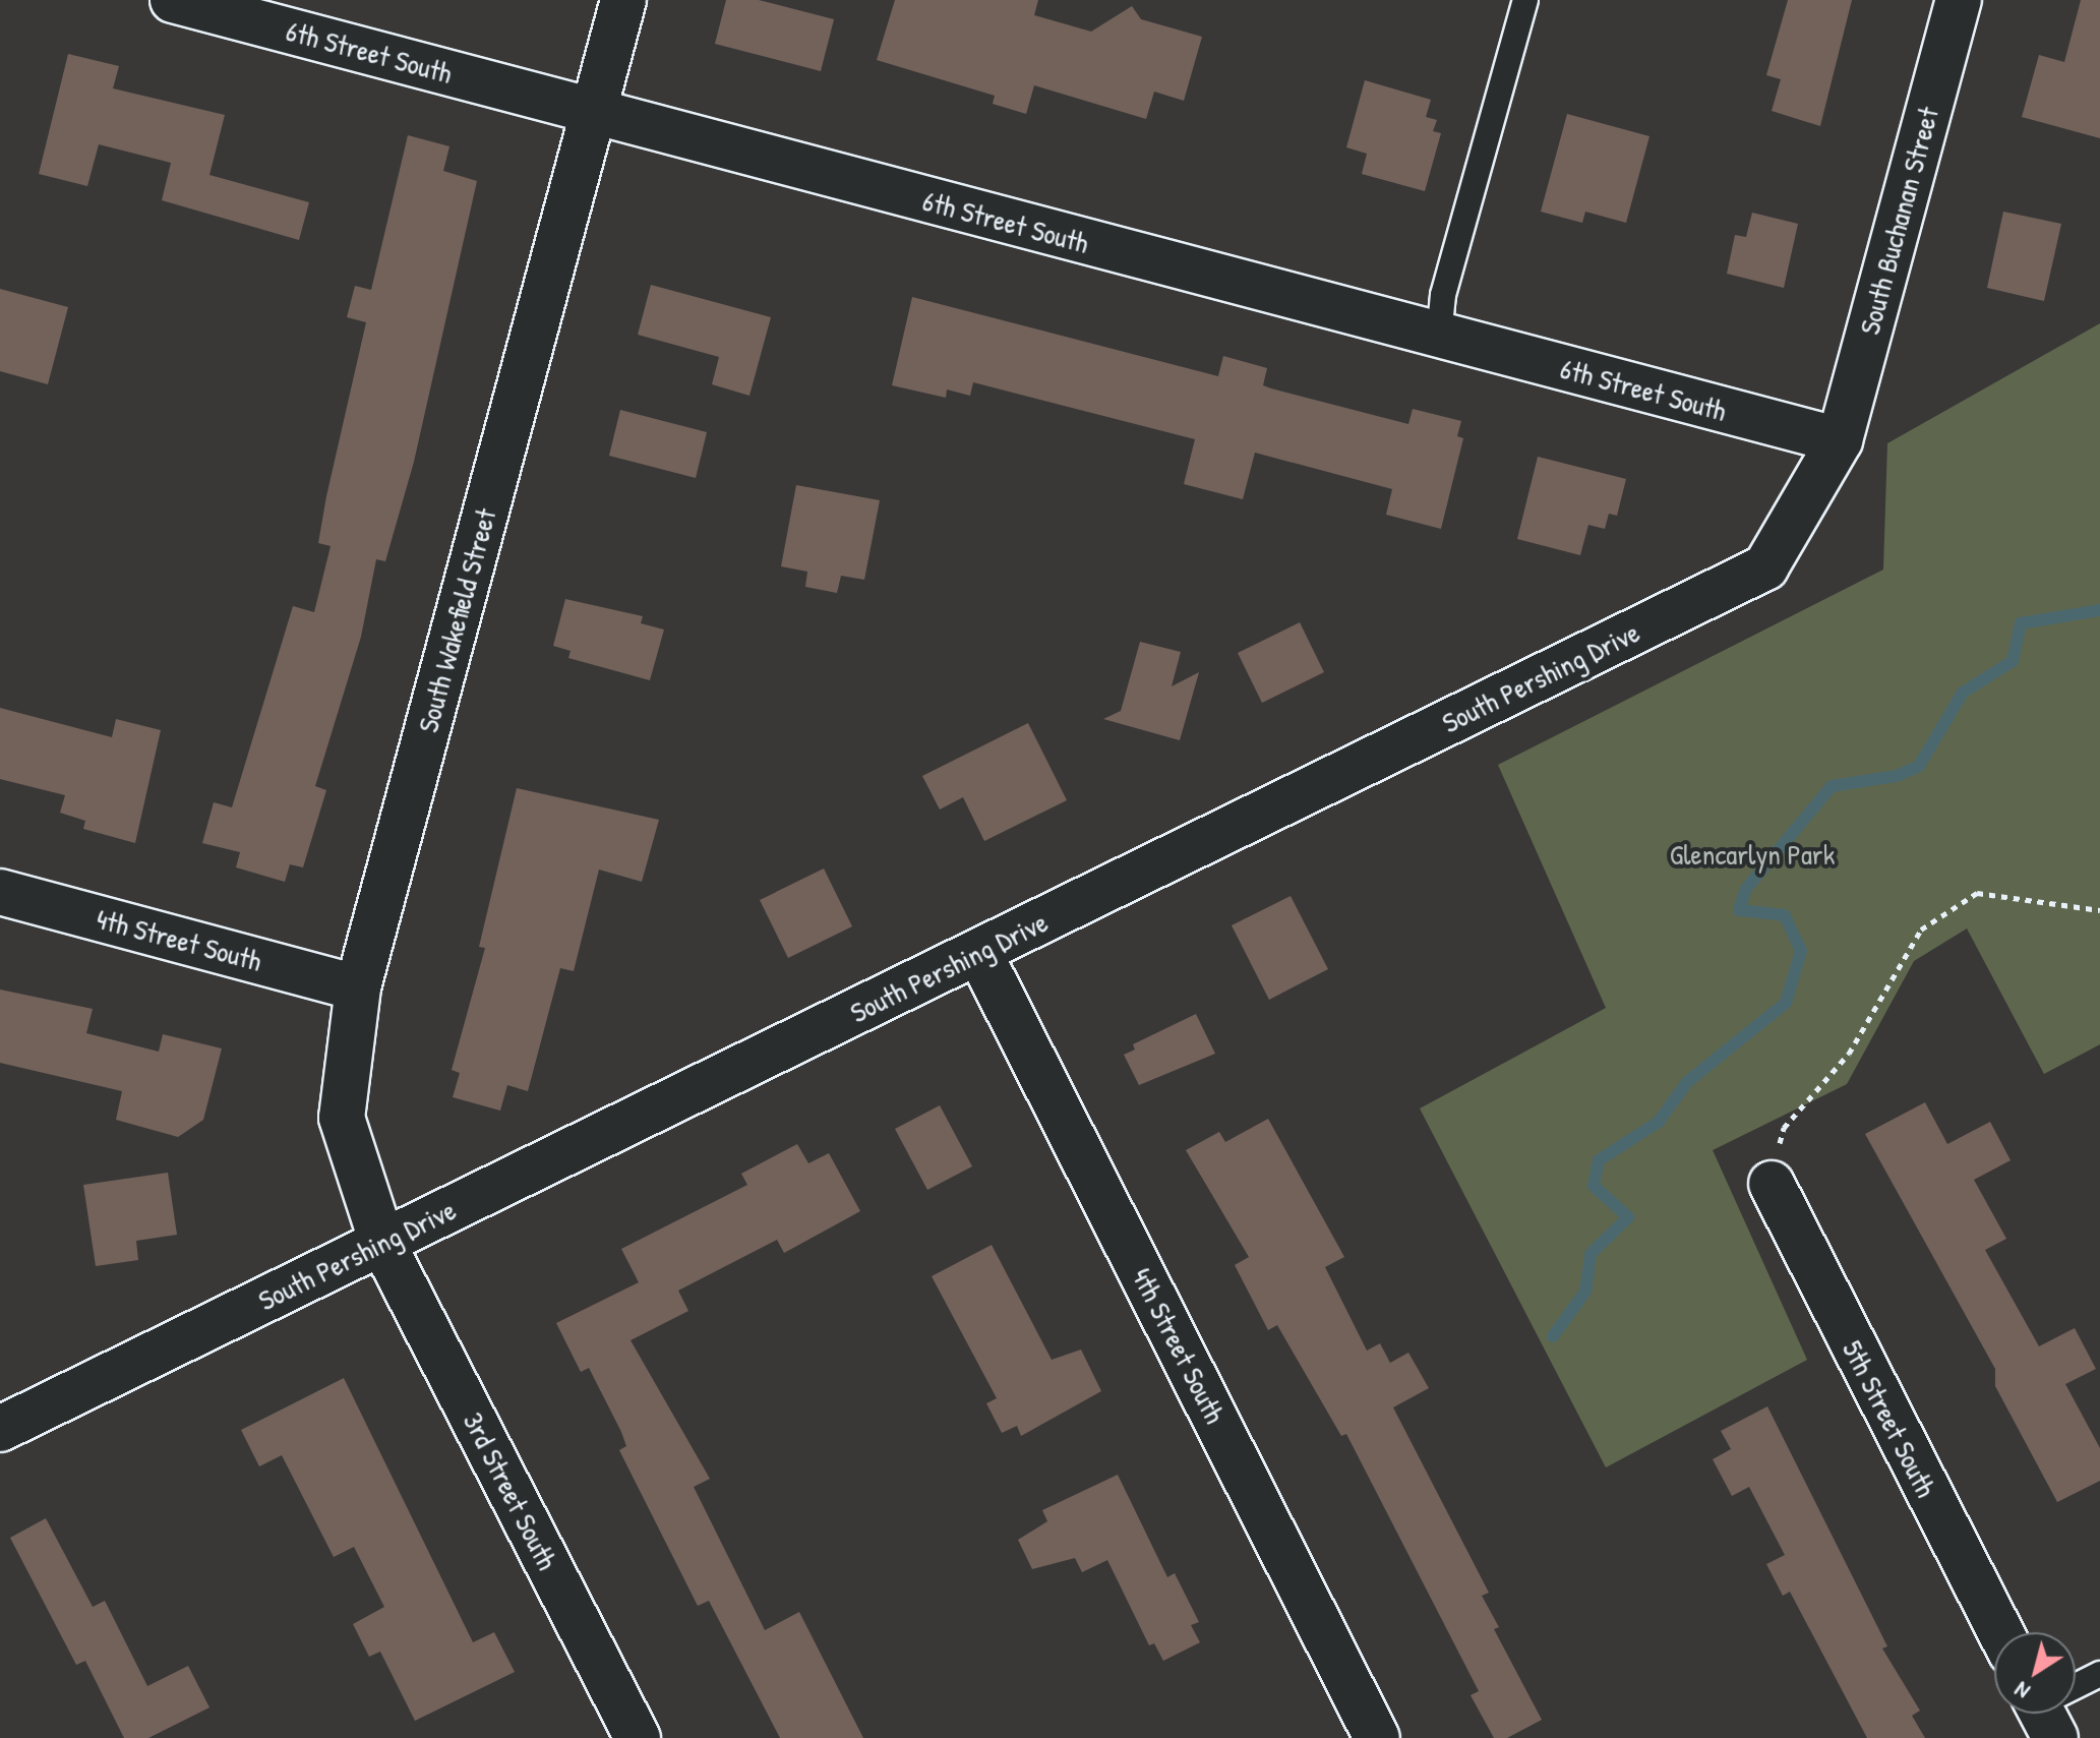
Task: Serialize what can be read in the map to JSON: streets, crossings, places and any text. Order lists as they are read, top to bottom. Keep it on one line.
{"streets":{"street":["6th Street South","South Buchanan Street","South Wakefield Street","South Pershing Drive","4th Street South","5th Street South","3rd Street South"]},"crossings":[["6th Street South","South Buchanan Street"],["6th Street South","South Wakefield Street"],["6th Street South","South Pershing Drive"],["South Buchanan Street","South Pershing Drive"],["South Wakefield Street","South Pershing Drive"],["South Wakefield Street","4th Street South"],["South Wakefield Street","3rd Street South"],["South Pershing Drive","4th Street South"],["South Pershing Drive","3rd Street South"]],"parks":["Glencarlyn Park"],"north":"bottom left"}
